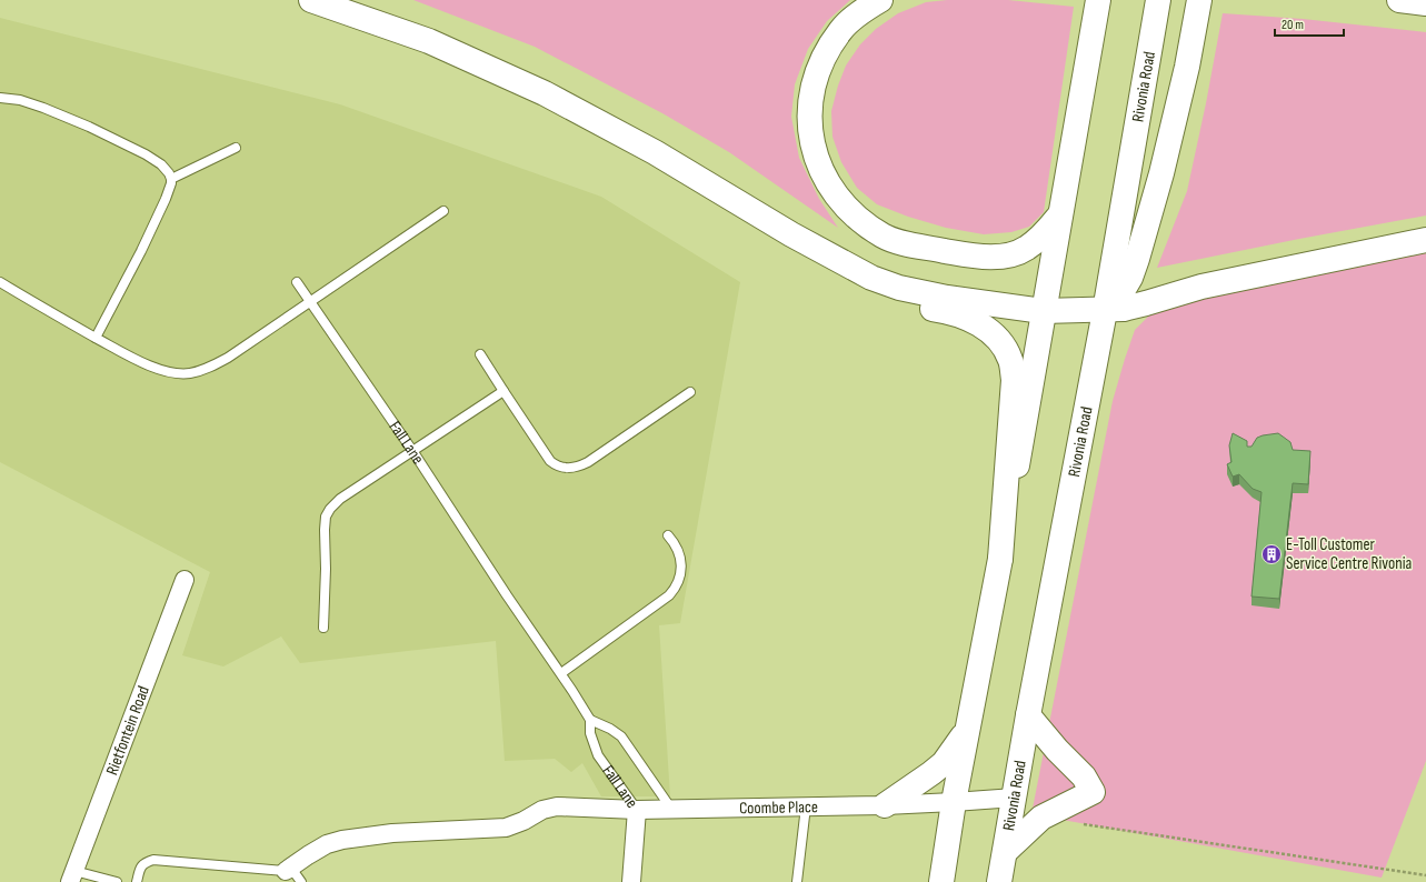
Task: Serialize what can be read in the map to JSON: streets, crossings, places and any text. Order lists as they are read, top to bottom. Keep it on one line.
{"streets":{"main road":["Rivonia Road"],"street":["Fall Lane","Rietfontein Road","Coombe Place"]},"crossings":[["Rivonia Road","Coombe Place"],["Fall Lane","Coombe Place"]],"places":{"building":["E-Toll Customer Service Centre Rivonia"]},"scale_bar":"20 m"}
